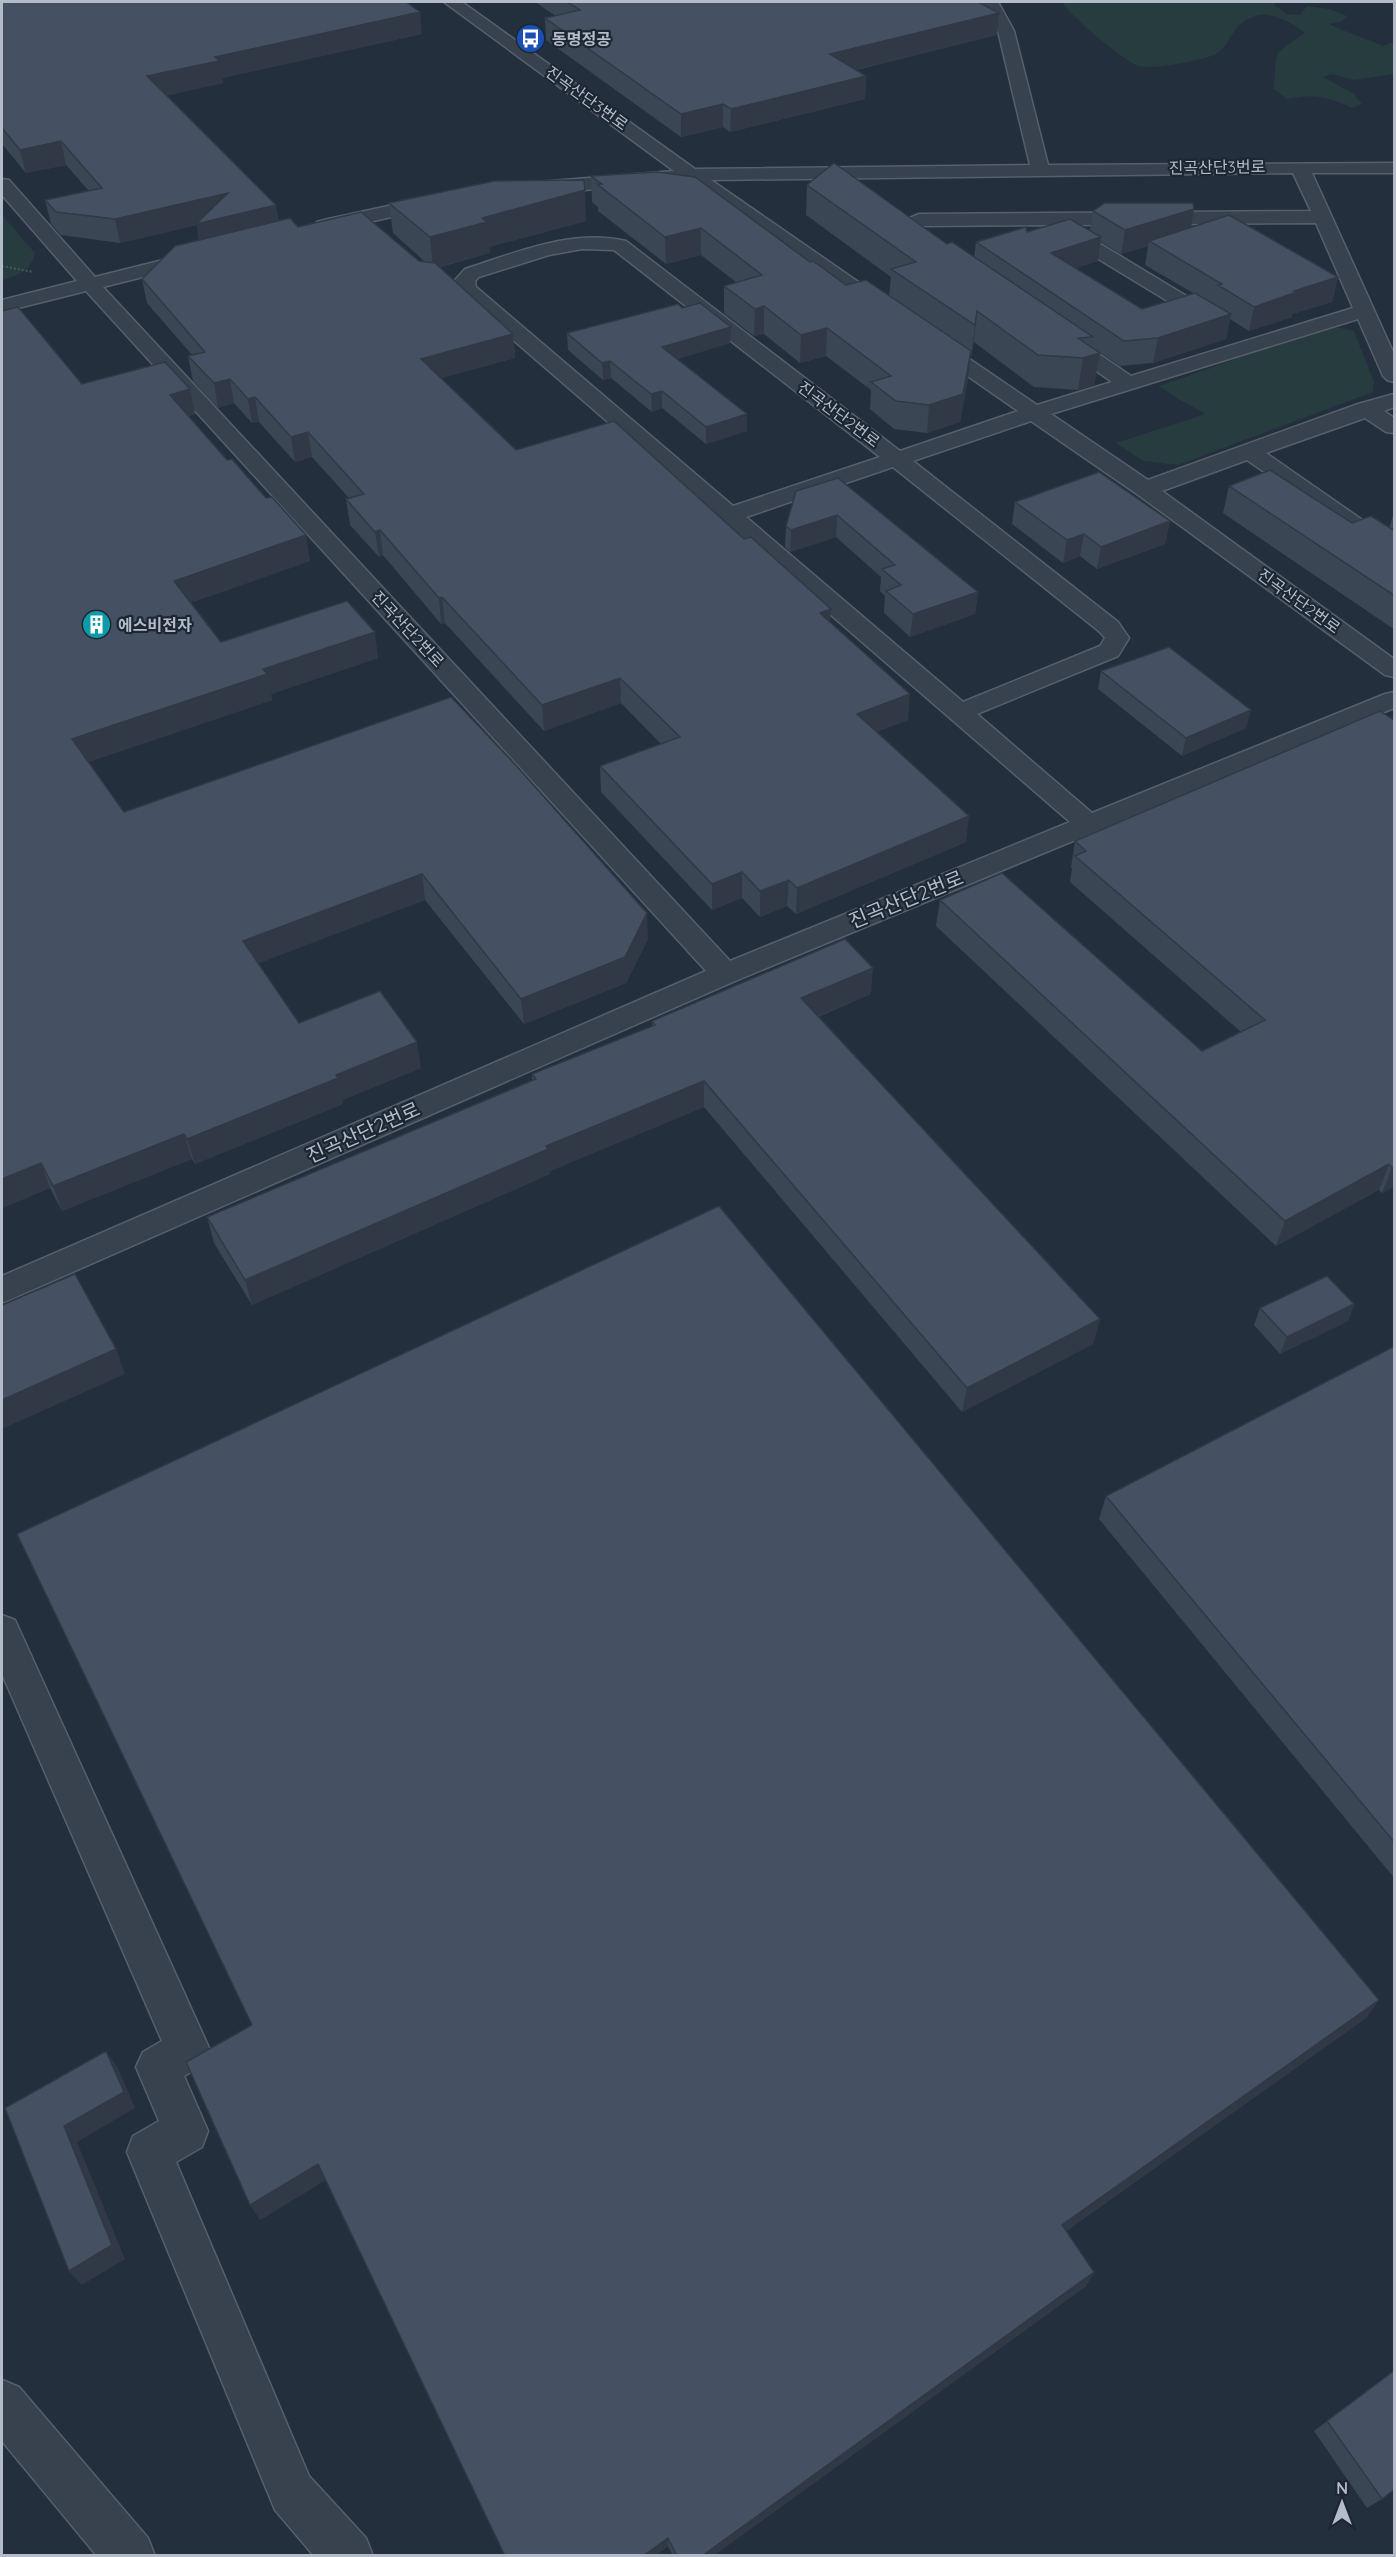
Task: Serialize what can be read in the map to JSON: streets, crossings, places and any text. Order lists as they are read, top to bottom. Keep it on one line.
{"streets":{"street":["진곡산단3번로","진곡산단2번로"]},"crossings":[["진곡산단3번로","진곡산단2번로"]],"places":{"bus stop":["동명정공"],"building":["에스비전자"]},"north":"top"}
